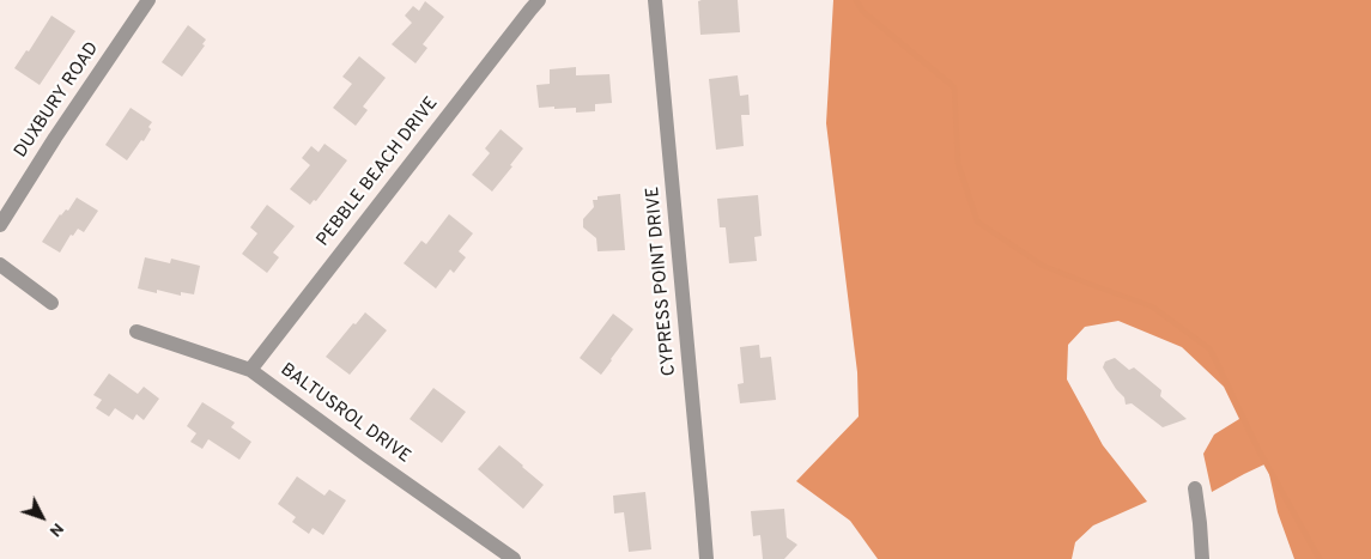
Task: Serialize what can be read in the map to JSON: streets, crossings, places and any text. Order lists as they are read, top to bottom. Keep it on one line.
{"streets":{"street":["DUXBURY ROAD","PEBBLE BEACH DRIVE","CYPRESS POINT DRIVE","BALTUSROL DRIVE"]},"crossings":[["PEBBLE BEACH DRIVE","BALTUSROL DRIVE"]],"north":"bottom right"}
